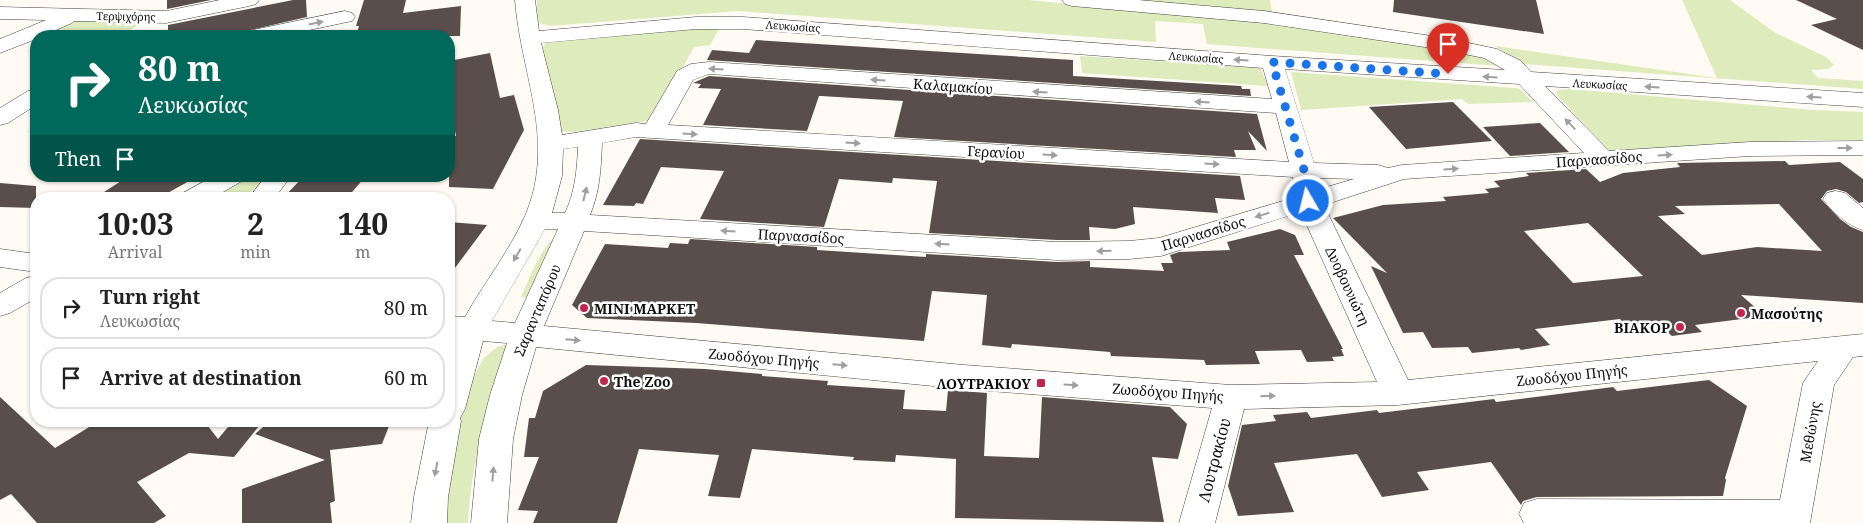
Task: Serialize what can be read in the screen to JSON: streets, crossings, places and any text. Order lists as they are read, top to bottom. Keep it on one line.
{"streets":{"street":["Τερψιχόρης","Λευκωσίας","Καλαμακίου","Γερανίου","Παρνασσίδος","Δυοβουνιώτη","Σαρανταπόρου","Ζωοδόχου Πηγής","Μεθώνης","Λουτρακίου"]},"crossings":[["Λευκωσίας","Δυοβουνιώτη"],["Καλαμακίου","Γερανίου"],["Καλαμακίου","Δυοβουνιώτη"],["Γερανίου","Παρνασσίδος"],["Γερανίου","Δυοβουνιώτη"],["Γερανίου","Σαρανταπόρου"],["Παρνασσίδος","Δυοβουνιώτη"],["Παρνασσίδος","Σαρανταπόρου"],["Δυοβουνιώτη","Ζωοδόχου Πηγής"],["Σαρανταπόρου","Ζωοδόχου Πηγής"],["Ζωοδόχου Πηγής","Μεθώνης"],["Ζωοδόχου Πηγής","Λουτρακίου"]],"one_way":["Ζωοδόχου Πηγής"],"places":{"other":["ΜΙΝΙ ΜΑΡΚΕΤ","Μασούτης","ΒΙΑΚΟΡ","The Zoo"],"transit":["ΛΟΥΤΡΑΚΙΟΥ"]},"page":{"turn":["80 m","Λευκωσίας"],"then":"Then","eta":["10:03","Arrival","2","min","140","m"],"list":[{"name":"Turn right","note":"Λευκωσίας","value":"80 m"},{"name":"Arrive at destination","value":"60 m"}]}}
